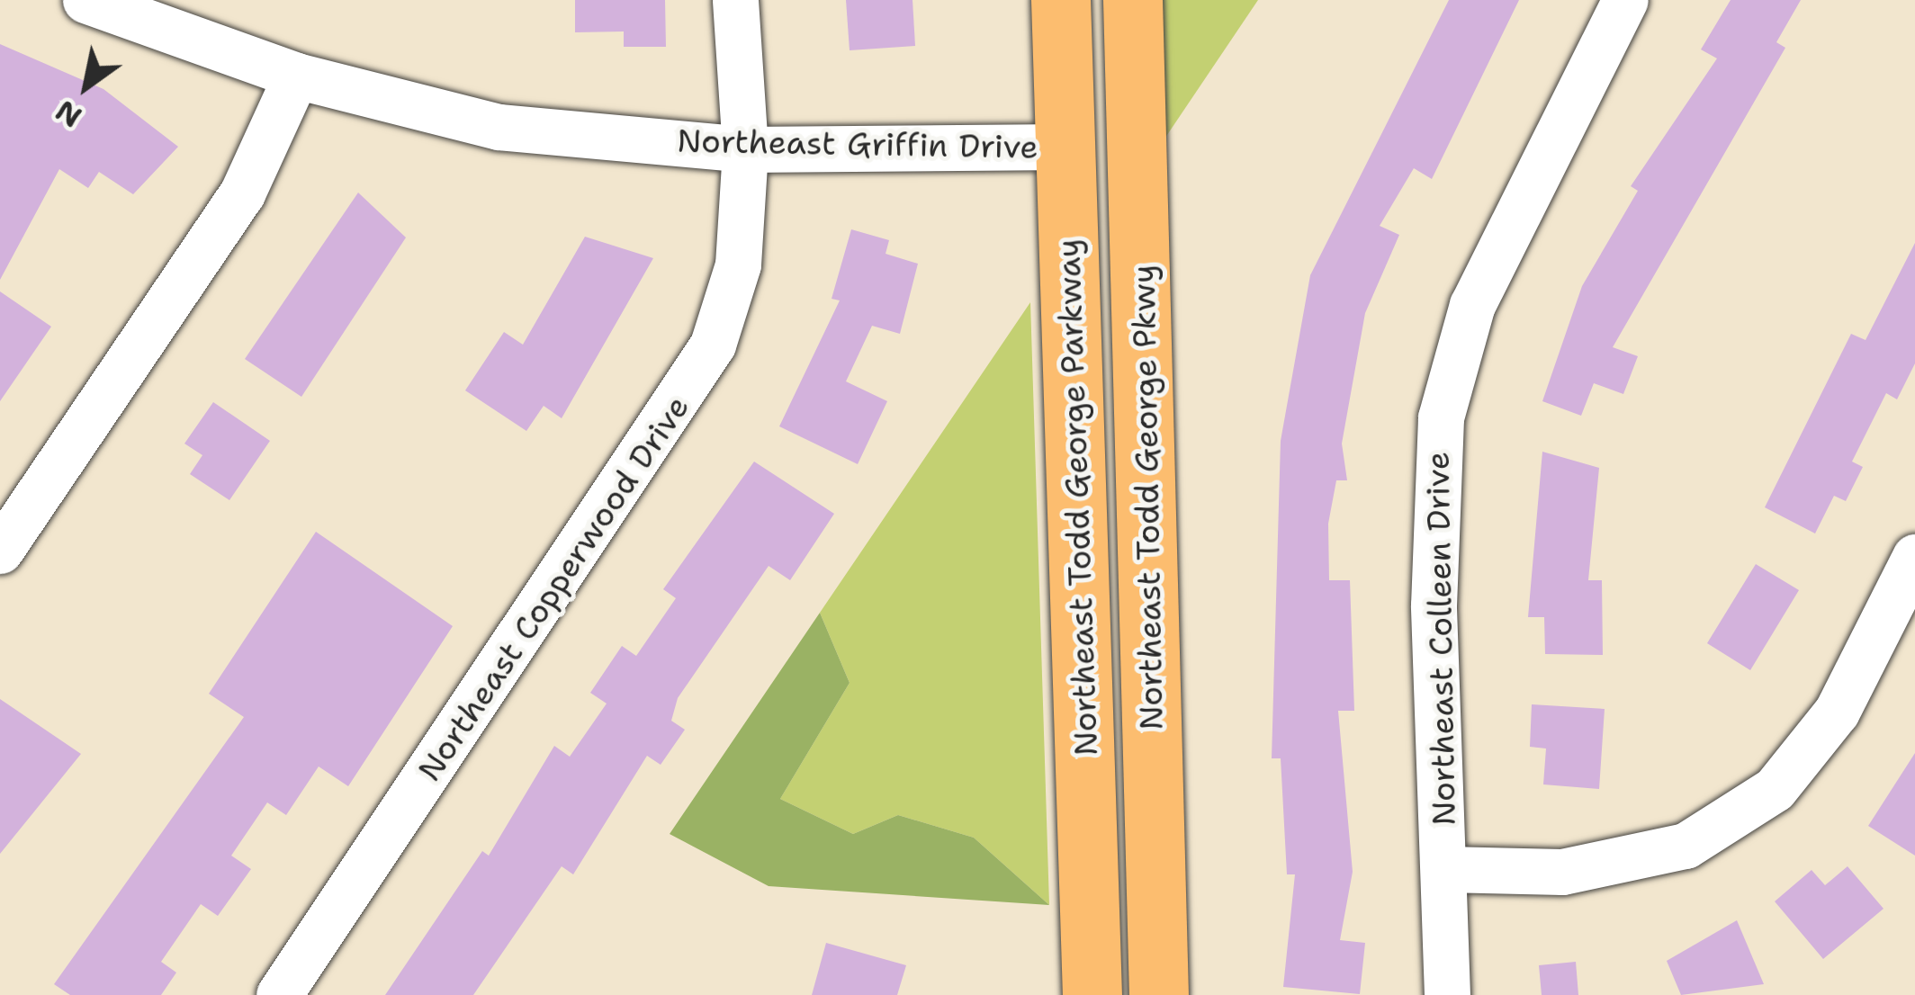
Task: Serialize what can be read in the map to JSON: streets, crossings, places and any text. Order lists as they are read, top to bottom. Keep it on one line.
{"streets":{"main road":["Northeast Todd George Parkway","Northeast Todd George Pkwy"],"street":["Northeast Griffin Drive","Northeast Copperwood Drive","Northeast Colleen Drive"]},"crossings":[["Northeast Griffin Drive","Northeast Todd George Parkway"],["Northeast Griffin Drive","Northeast Copperwood Drive"]],"north":"bottom left"}
